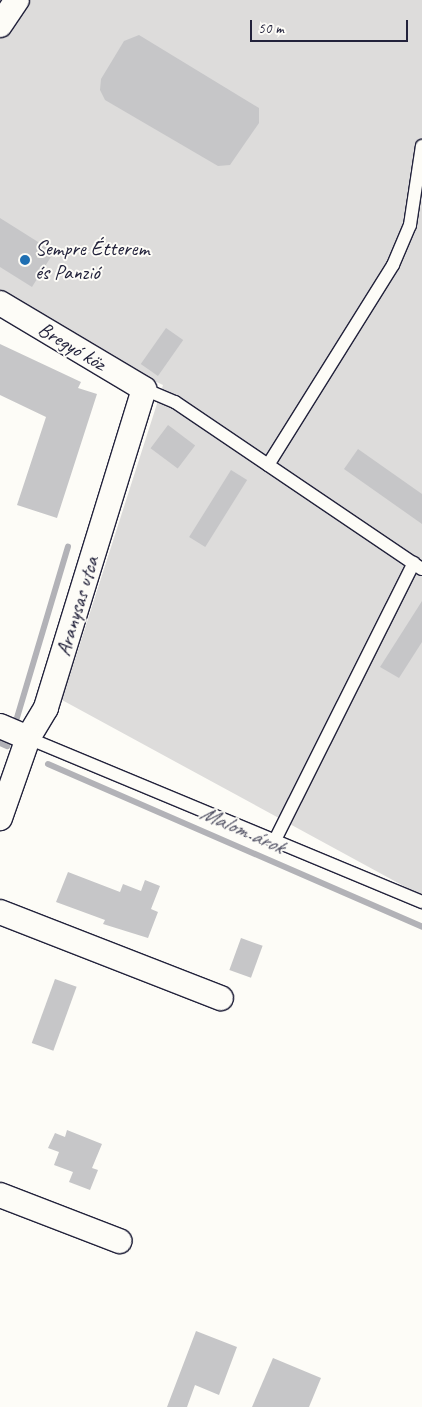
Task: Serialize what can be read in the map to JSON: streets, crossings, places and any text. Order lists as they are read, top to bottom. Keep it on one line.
{"streets":{"street":["Bregyó köz","Aranysas utca"]},"crossings":[["Bregyó köz","Aranysas utca"]],"water":["Malom árok"],"places":["Sempre Étterem és Panzió"],"scale_bar":"50 m"}
